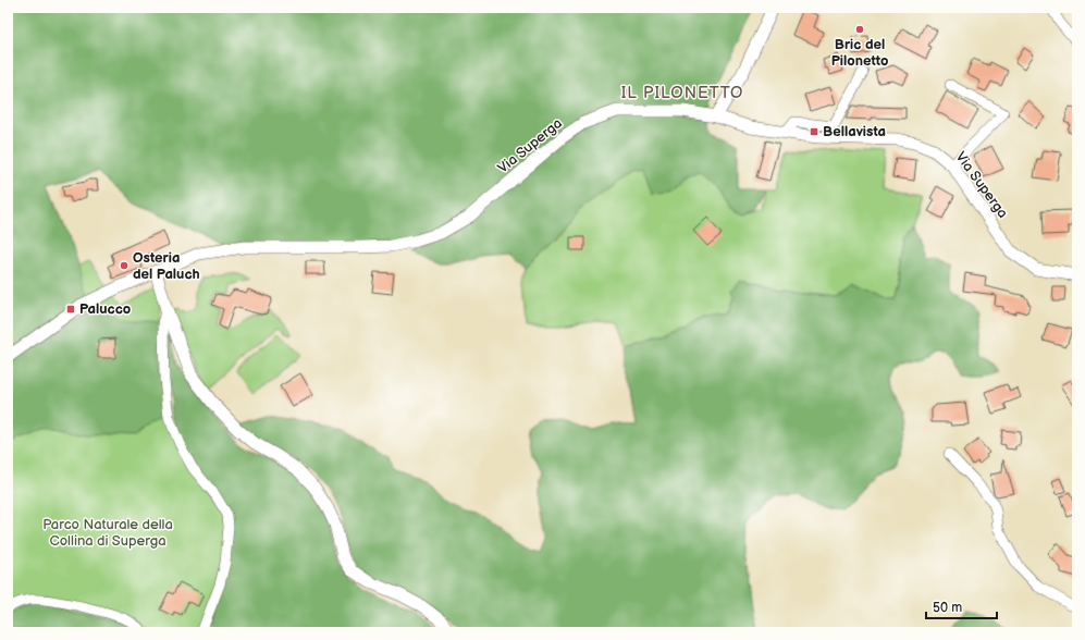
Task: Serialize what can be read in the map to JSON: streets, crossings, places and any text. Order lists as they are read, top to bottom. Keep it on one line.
{"streets":{"street":["Via Superga"]},"districts":["IL PILONETTO"],"parks":["Parco Naturale della Collina di Superga"],"places":{"other":["Bric del Pilonetto","Osteria del Paluch"],"transit":["Bellavista","Palucco"]},"scale_bar":"50 m"}
